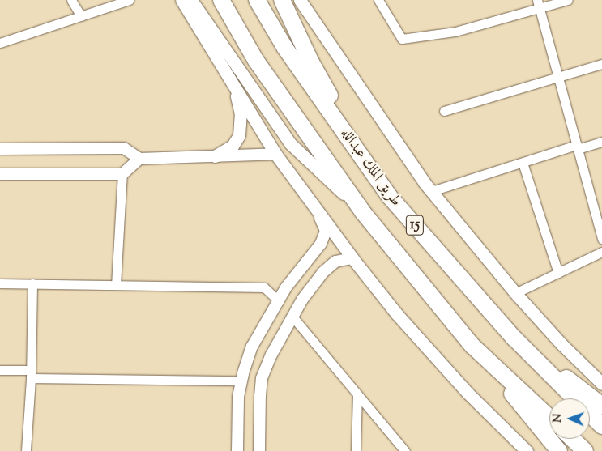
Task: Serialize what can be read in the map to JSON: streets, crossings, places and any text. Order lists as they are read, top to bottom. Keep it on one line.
{"streets":{"highway":["طريق الملك عبدالله","15"]},"north":"left"}
